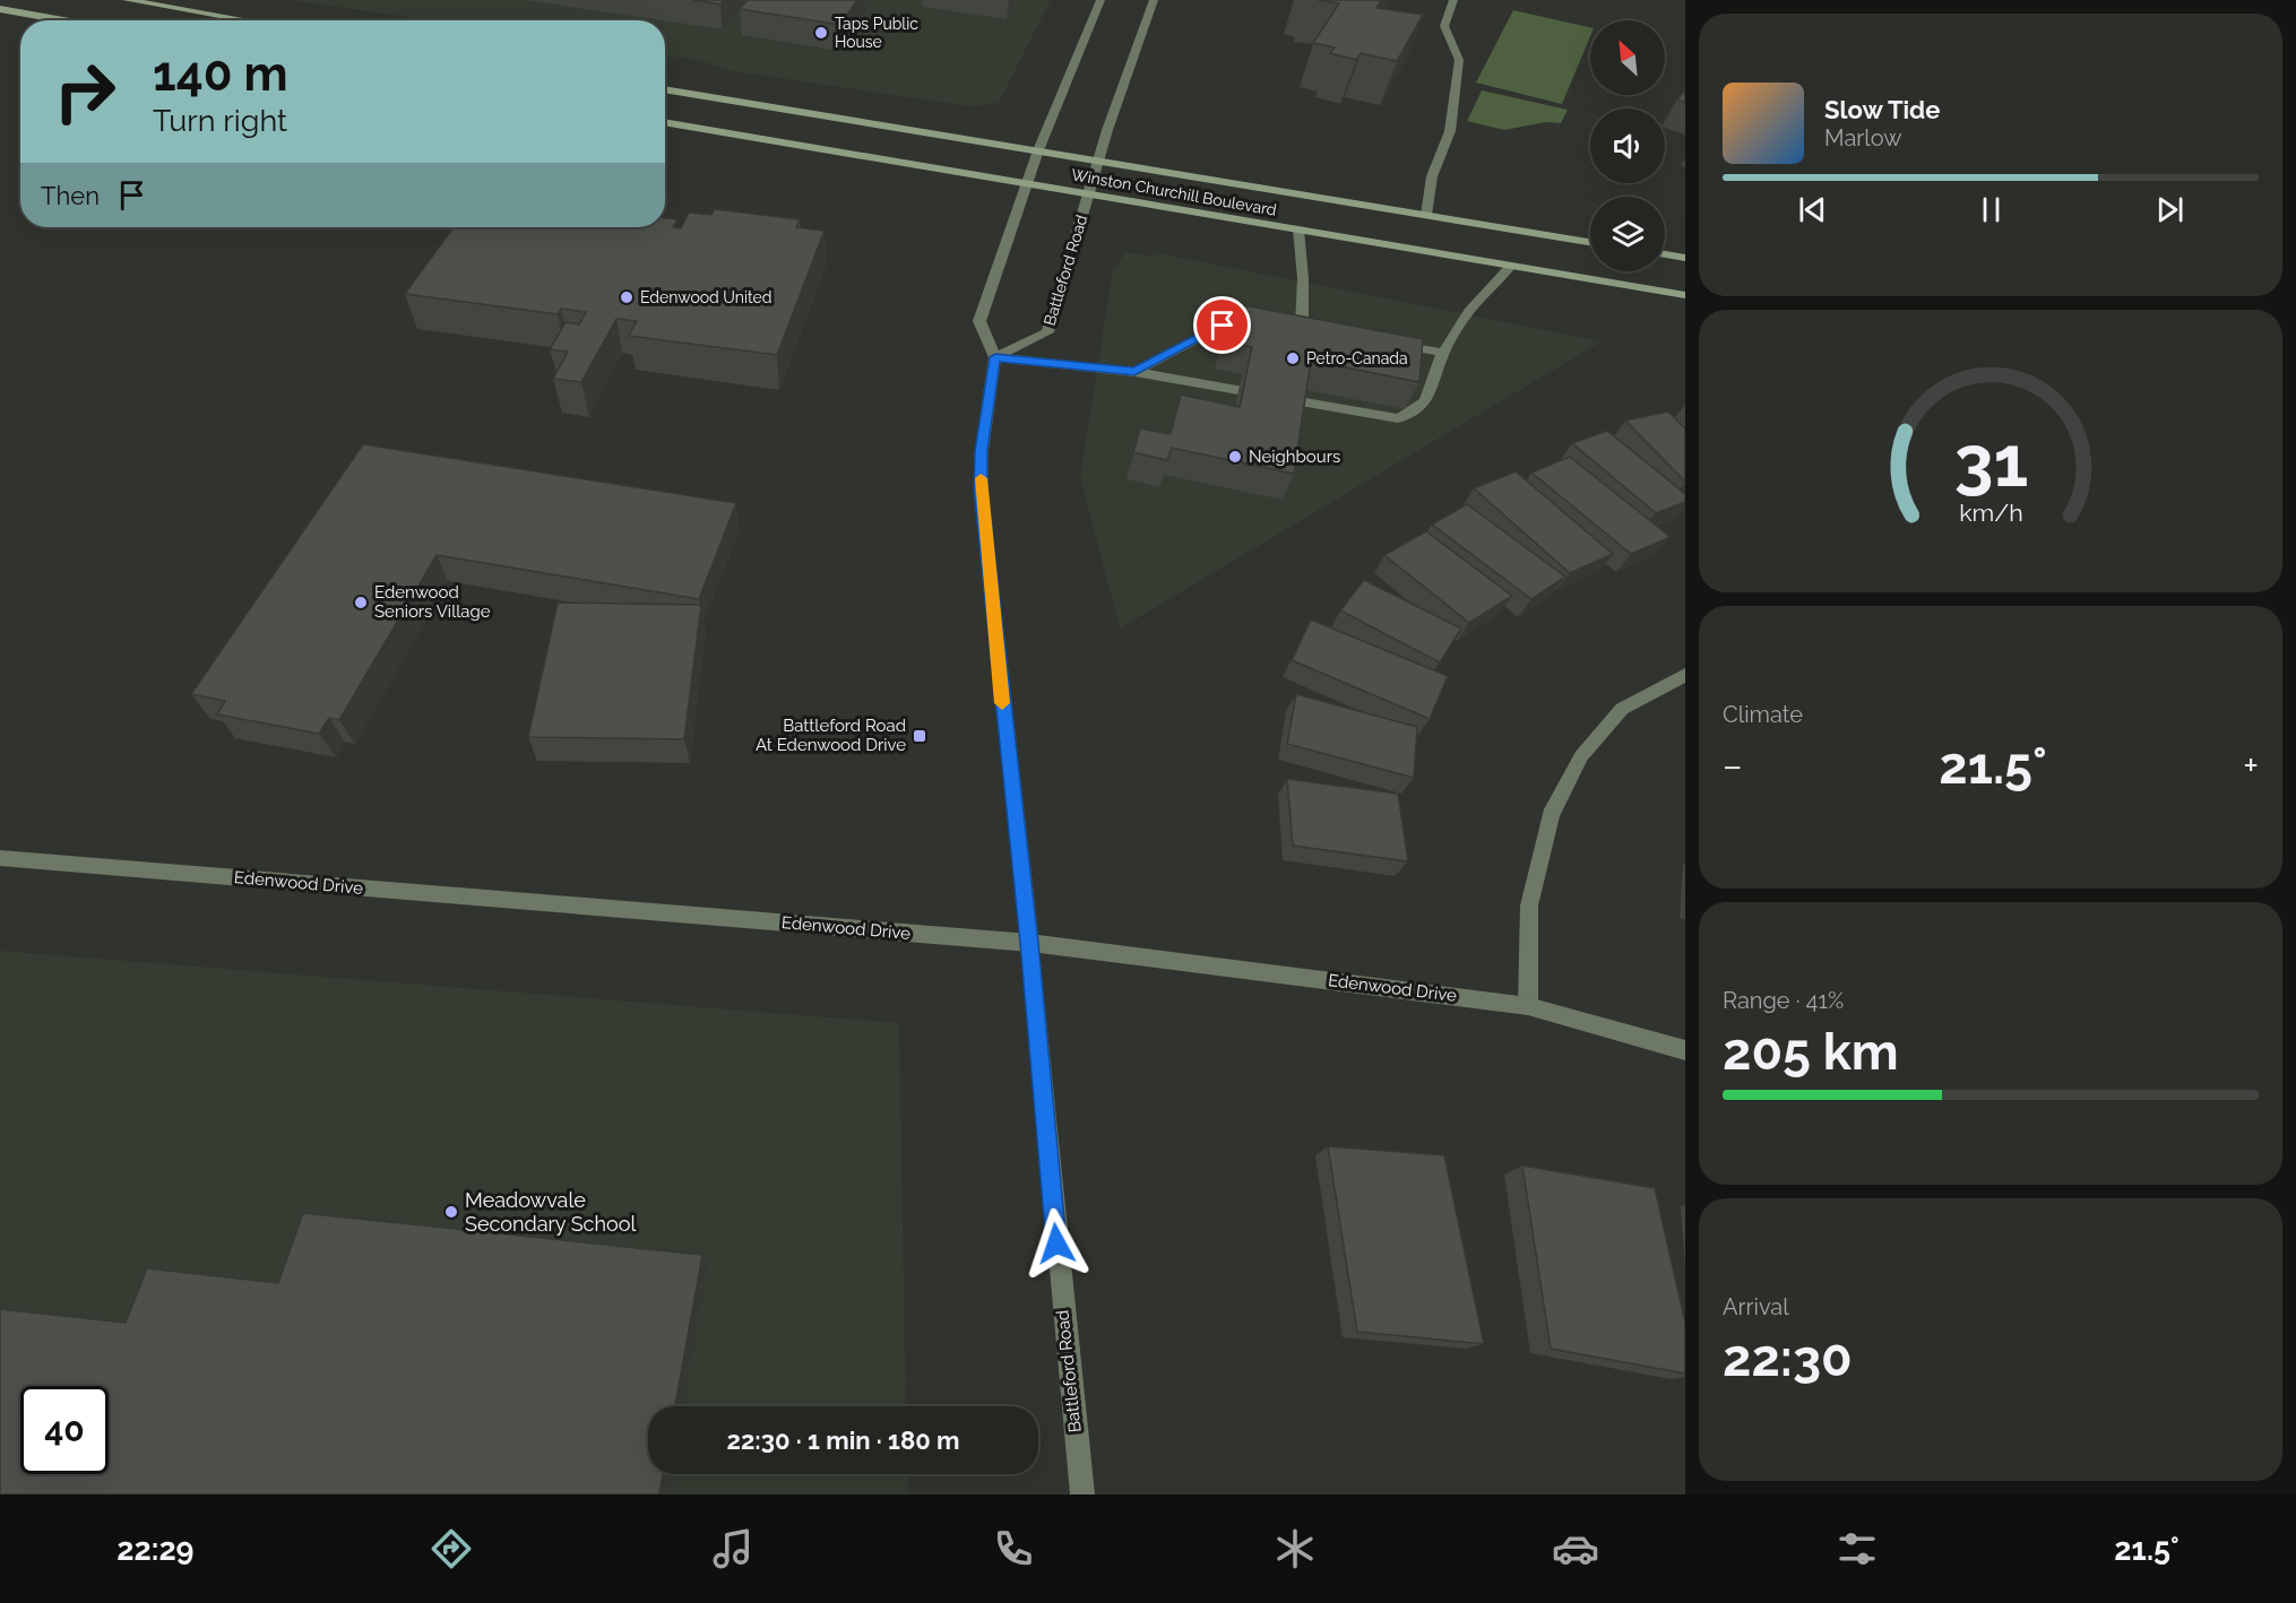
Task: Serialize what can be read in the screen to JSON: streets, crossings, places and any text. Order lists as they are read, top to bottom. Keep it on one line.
{"streets":{"main road":["Winston Churchill Boulevard"],"street":["Battleford Road","Edenwood Drive"]},"crossings":[["Winston Churchill Boulevard","Battleford Road"],["Battleford Road","Edenwood Drive"]],"places":{"other":["Taps Public House","Edenwood United","Petro-Canada","Neighbours","Edenwood Seniors Village","Meadowvale Secondary School"],"transit":["Battleford Road At Edenwood Drive"]},"north":"top left","page":{"turn":["140 m","Turn right"],"song":["Slow Tide","Marlow"],"then":"Then","tile":["Climate",["Range · 41%","205 km"],["Arrival","22:30"]],"heat":["−","21.5°","+"],"limit":"40","trip":"22:30 · 1 min · 180 m","tabs":["22:29","21.5°"],"gauge":["31","km/h"]}}
